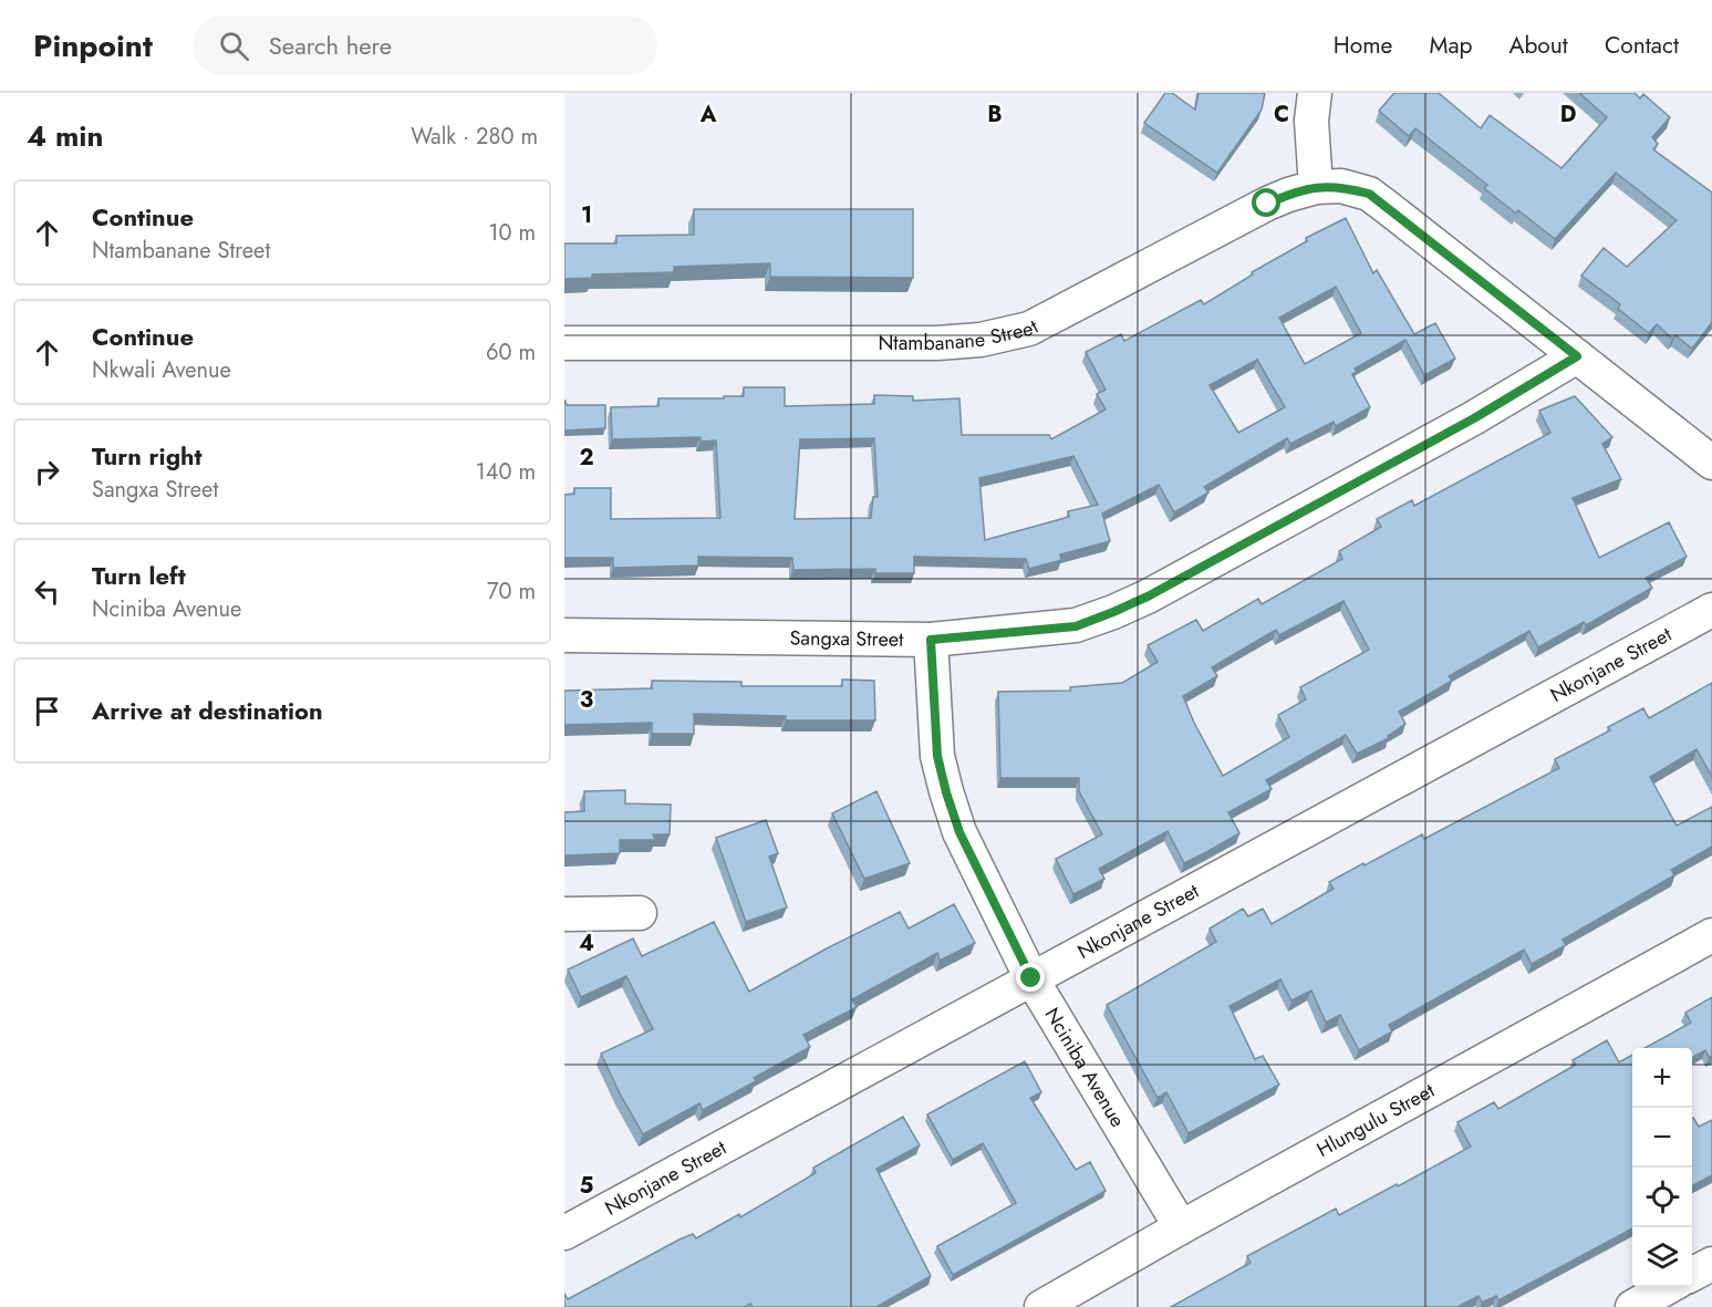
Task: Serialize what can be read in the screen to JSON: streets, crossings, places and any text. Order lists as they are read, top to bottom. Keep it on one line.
{"streets":{"street":["Ntambanane Street","Sangxa Street","Nkonjane Street","Nciniba Avenue","Hlungulu Street"]},"crossings":[["Sangxa Street","Nciniba Avenue"],["Nkonjane Street","Nciniba Avenue"],["Nciniba Avenue","Hlungulu Street"]],"page":{"header":"Pinpoint","search":"Search here","nav":["Home","Map","About","Contact"],"heading":["4 min","Walk · 280 m"],"list":[["Continue","Ntambanane Street","10 m"],["Continue","Nkwali Avenue","60 m"],["Turn right","Sangxa Street","140 m"],["Turn left","Nciniba Avenue","70 m"],"Arrive at destination"],"map_buttons":["+","−"]},"grid":{"columns":["A","B","C","D"],"rows":["1","2","3","4","5"]}}
